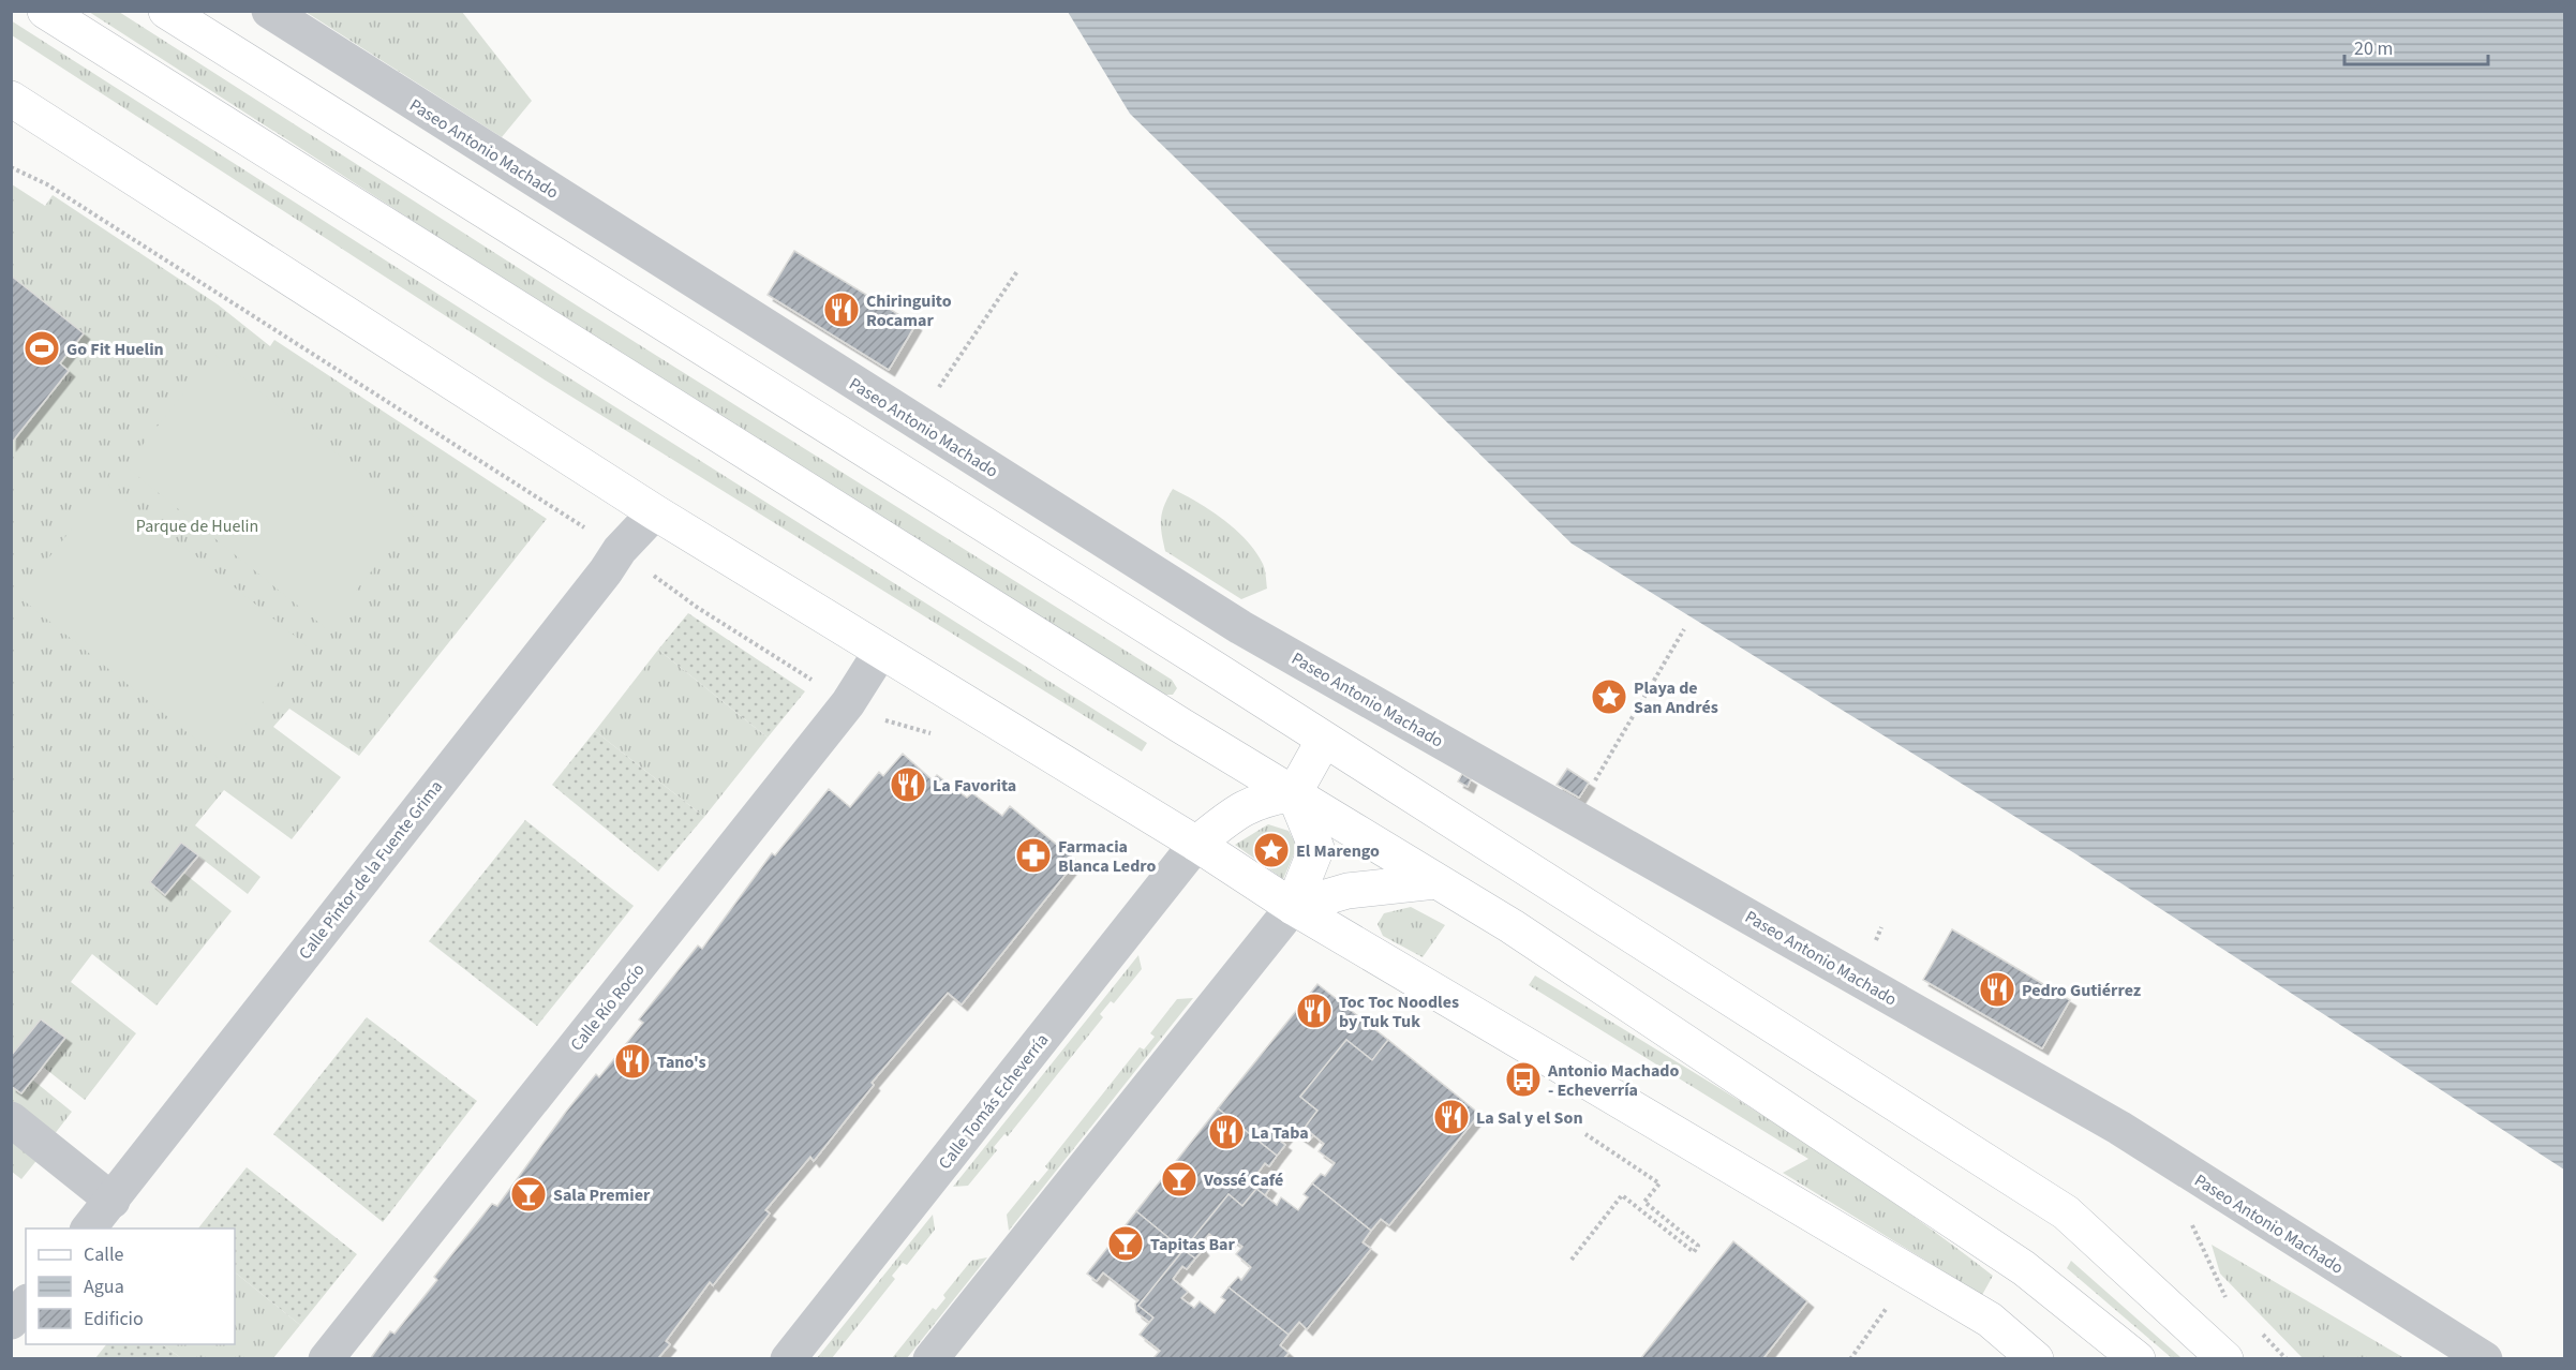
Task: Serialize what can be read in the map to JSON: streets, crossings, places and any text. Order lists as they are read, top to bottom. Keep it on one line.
{"streets":{"street":["Paseo Antonio Machado","Calle Pintor de la Fuente Grima","Calle Río Rocío","Calle Tomás Echeverría"]},"parks":["Parque de Huelin"],"places":{"restaurant":["Chiringuito Rocamar","La Favorita","Pedro Gutiérrez","Toc Toc Noodles by Tuk Tuk","Tano's","La Sal y el Son","La Taba"],"sports":["Go Fit Huelin"],"place":["Playa de San Andrés","El Marengo"],"pharmacy":["Farmacia Blanca Ledro"],"bus stop":["Antonio Machado - Echeverría"],"bar":["Vossé Café","Sala Premier","Tapitas Bar"]},"legend":["Calle","Agua","Edificio"],"scale_bar":"20 m"}
